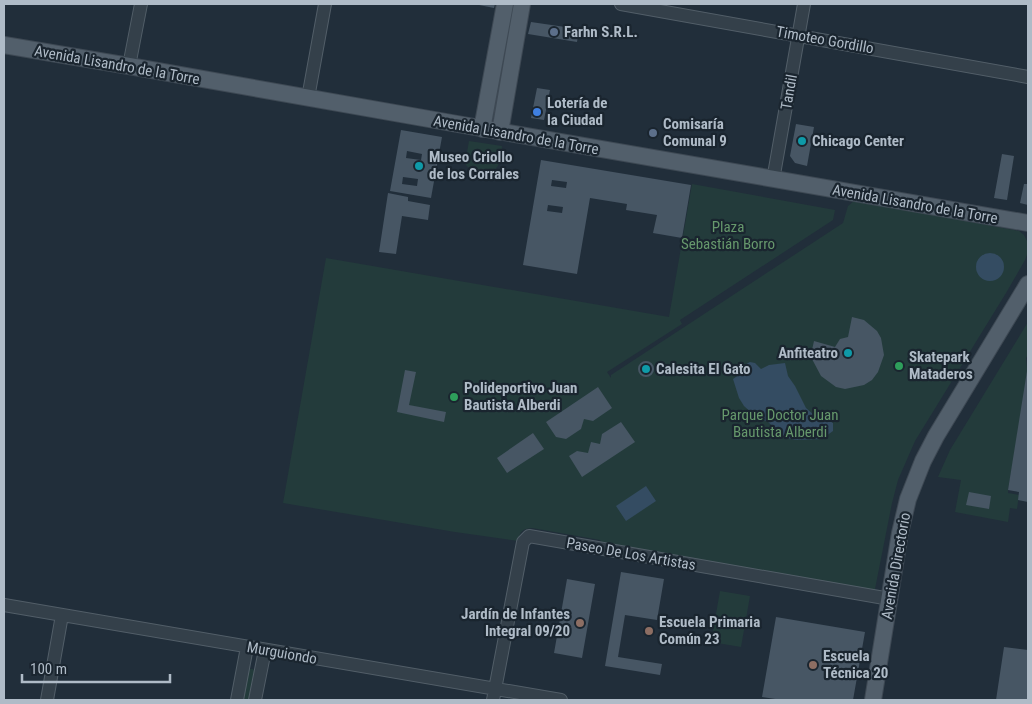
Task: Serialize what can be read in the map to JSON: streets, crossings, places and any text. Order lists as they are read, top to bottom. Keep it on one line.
{"streets":{"main road":["Avenida Lisandro de la Torre","Avenida Directorio"],"street":["Timoteo Gordillo","Tandil","Paseo De Los Artistas","Murguiondo"]},"crossings":[["Timoteo Gordillo","Tandil"],["Avenida Lisandro de la Torre","Tandil"],["Paseo De Los Artistas","Avenida Directorio"],["Paseo De Los Artistas","Murguiondo"]],"parks":["Plaza Sebastián Borro","Parque Doctor Juan Bautista Alberdi"],"places":["Farhn S.R.L.","Lotería de la Ciudad","Comisaría Comunal 9","Chicago Center","Museo Criollo de los Corrales","Anfiteatro","Skatepark Mataderos","Calesita El Gato","Polideportivo Juan Bautista Alberdi","Jardín de Infantes Integral 09/20","Escuela Primaria Común 23","Escuela Técnica 20"],"scale_bar":"100 m"}
